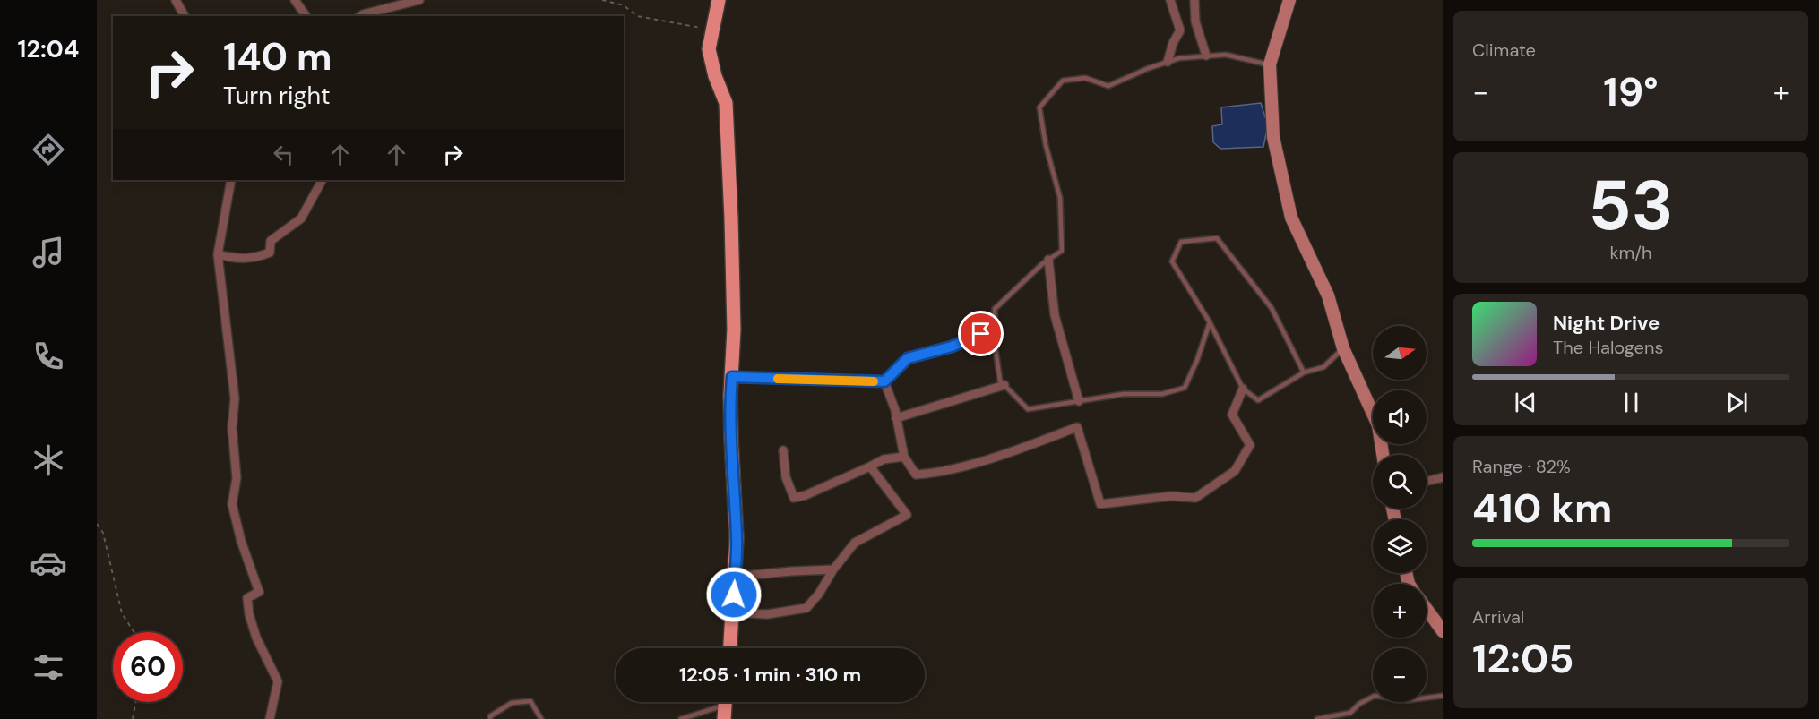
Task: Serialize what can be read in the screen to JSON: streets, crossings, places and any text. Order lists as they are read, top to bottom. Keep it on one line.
{"north":"right","page":{"tabs":"12:04","tile":["Climate",["53","km/h"],["Range · 82%","410 km"],["Arrival","12:05"]],"turn":["140 m","Turn right"],"heat":["−","19°","+"],"song":["Night Drive","The Halogens"],"map_buttons":["+","−"],"limit":"60","trip":"12:05 · 1 min · 310 m"}}
